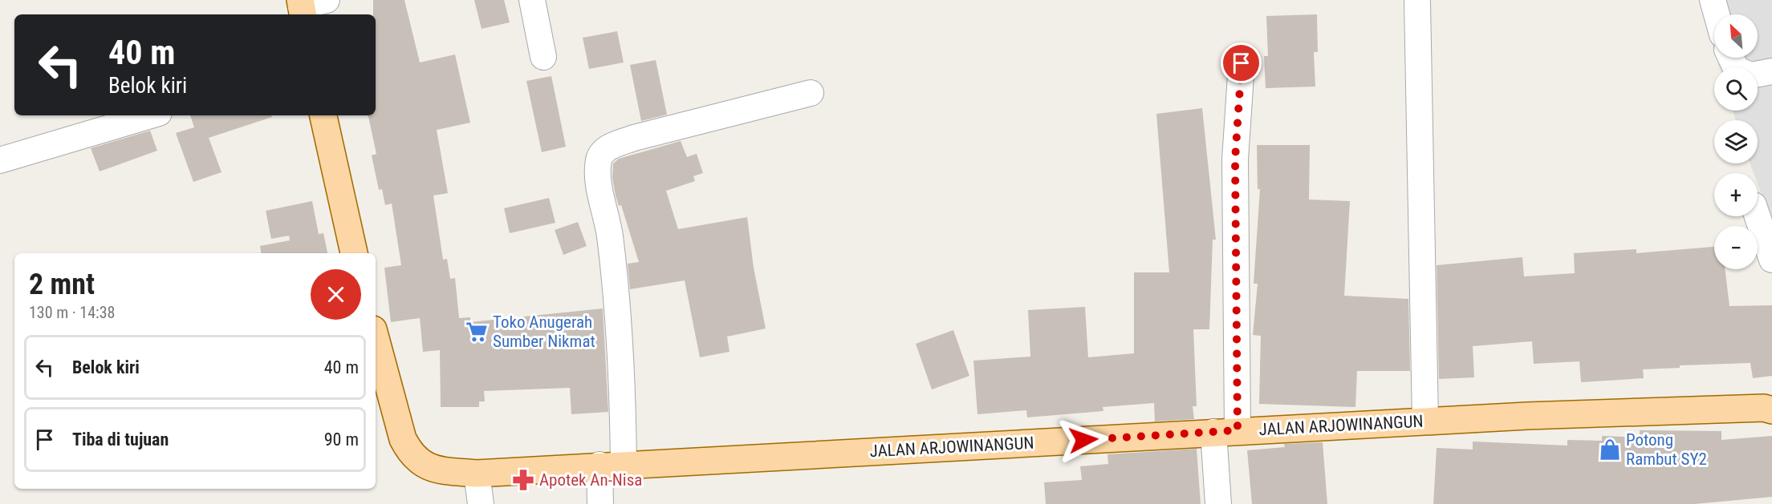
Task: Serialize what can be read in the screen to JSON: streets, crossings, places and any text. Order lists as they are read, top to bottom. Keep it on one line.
{"streets":{"main road":["JALAN ARJOWINANGUN"]},"places":{"supermarket":["Toko Anugerah Sumber Nikmat"],"shop":["Potong Rambut SY2"],"pharmacy":["Apotek An-Nisa"]},"north":"top left","page":{"map_buttons":["+","−"],"turn":["40 m","Belok kiri"],"heading":["2 mnt","130 m · 14:38"],"list":[{"name":"Belok kiri","value":"40 m"},{"name":"Tiba di tujuan","value":"90 m"}]}}
